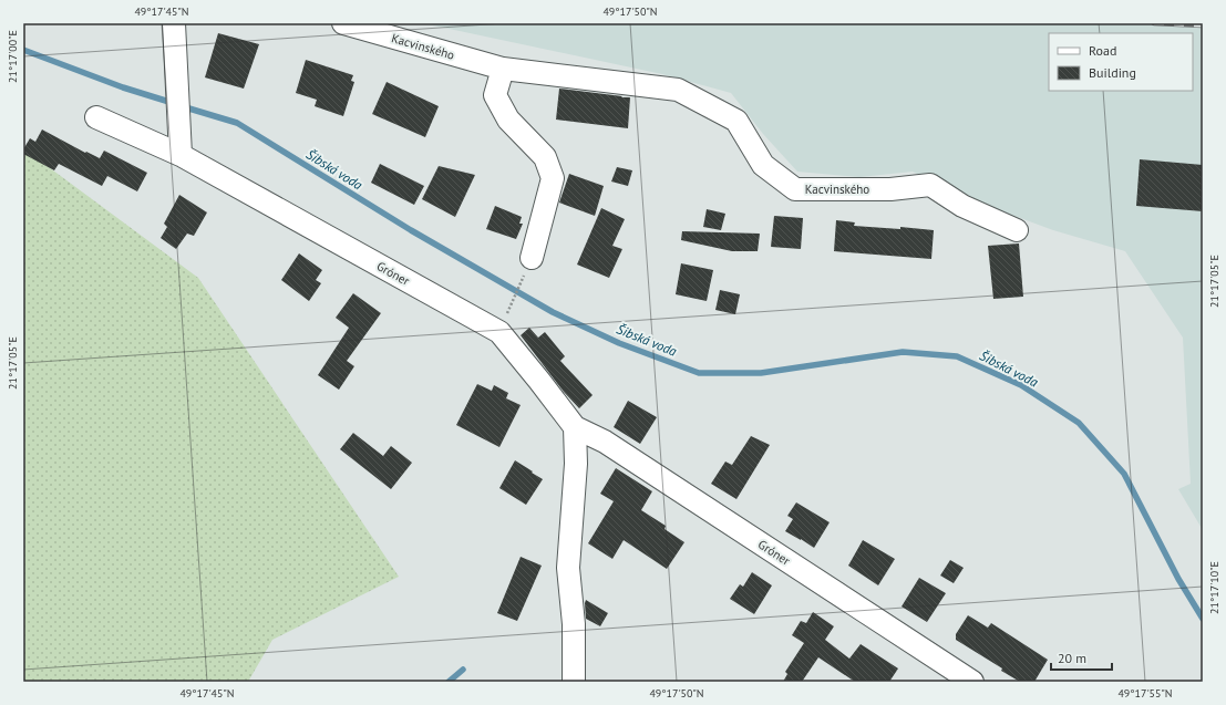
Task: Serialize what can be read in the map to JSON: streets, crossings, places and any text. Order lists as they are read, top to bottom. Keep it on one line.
{"streets":{"street":["Kacvinského","Gróner"]},"water":["Šibská voda"],"legend":["Road","Building"],"scale_bar":"20 m","coordinates":["49°17'45\"N","49°17'50\"N","21°17'00\"E","21°17'05\"E","21°17'10\"E","49°17'55\"N"]}
